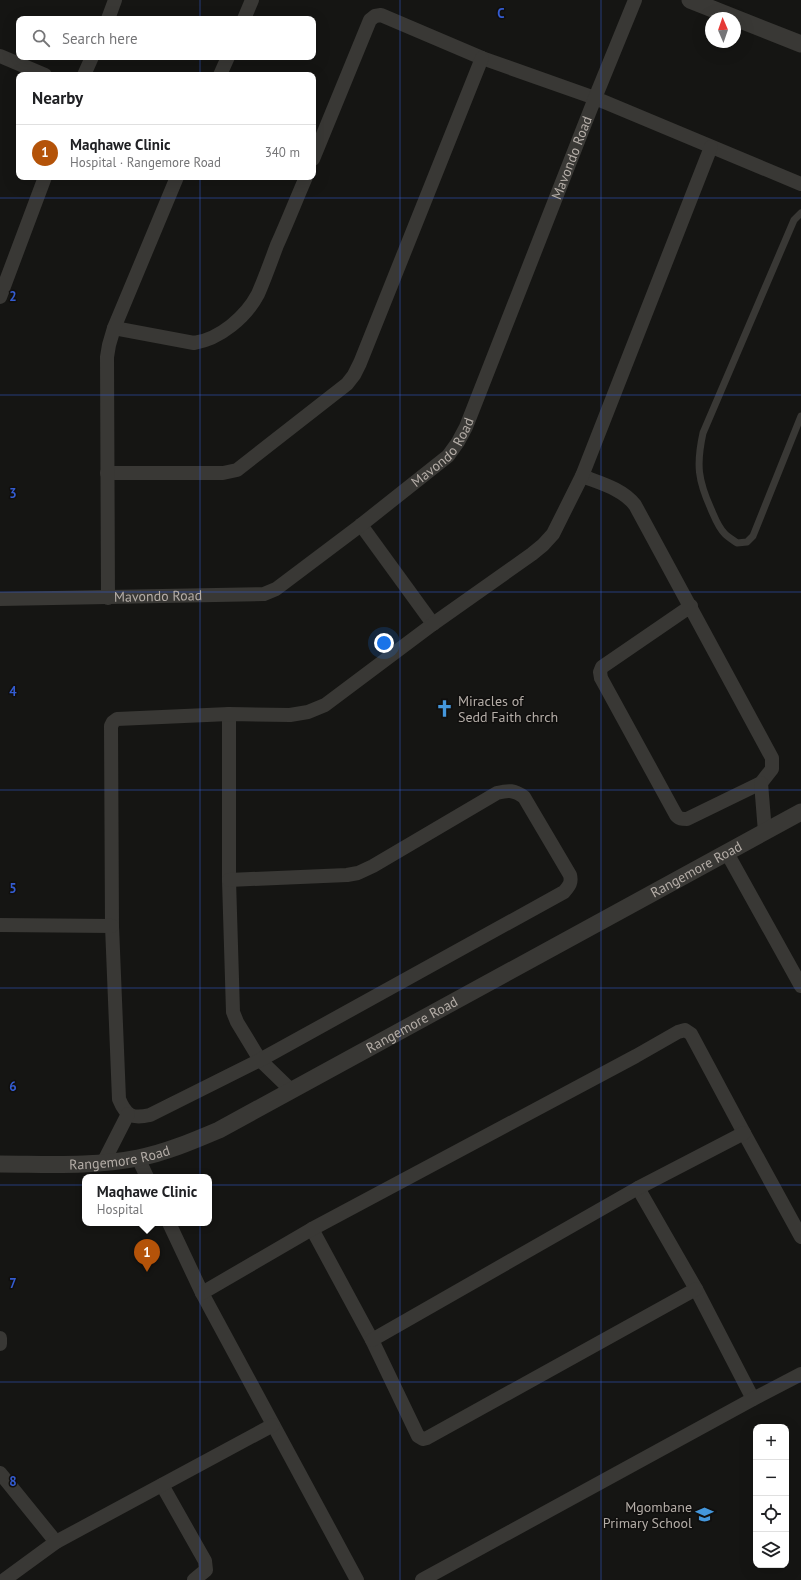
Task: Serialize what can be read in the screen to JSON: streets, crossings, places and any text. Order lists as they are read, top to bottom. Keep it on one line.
{"streets":{"street":["Mavondo Road","Rangemore Road"]},"places":{"church":["Miracles of Sedd Faith chrch"],"school or university":["Mgombane Primary School"]},"north":"top","page":{"search":"Search here","heading":"Nearby","list":[{"mark":"1","name":"Maqhawe Clinic","note":"Hospital · Rangemore Road","value":"340 m"}],"popup":["Maqhawe Clinic","Hospital"],"pins":"1","map_buttons":["+","−"]},"grid":{"columns":["C"],"rows":["2","3","4","5","6","7","8"]}}
